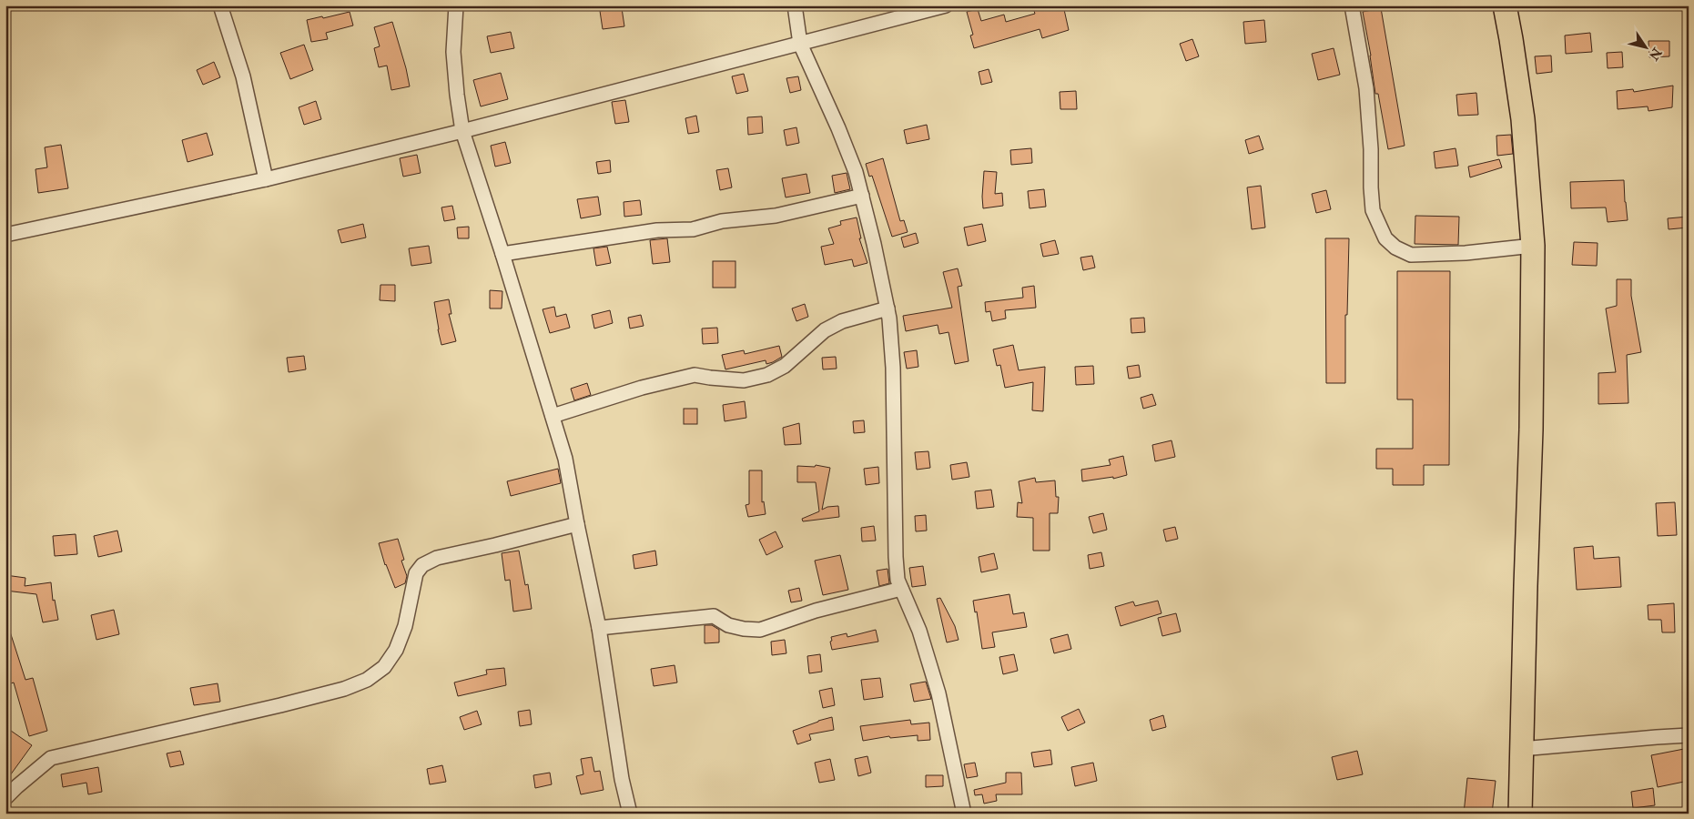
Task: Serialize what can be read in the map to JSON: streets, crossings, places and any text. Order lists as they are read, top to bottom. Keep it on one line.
{"north":"bottom right"}
